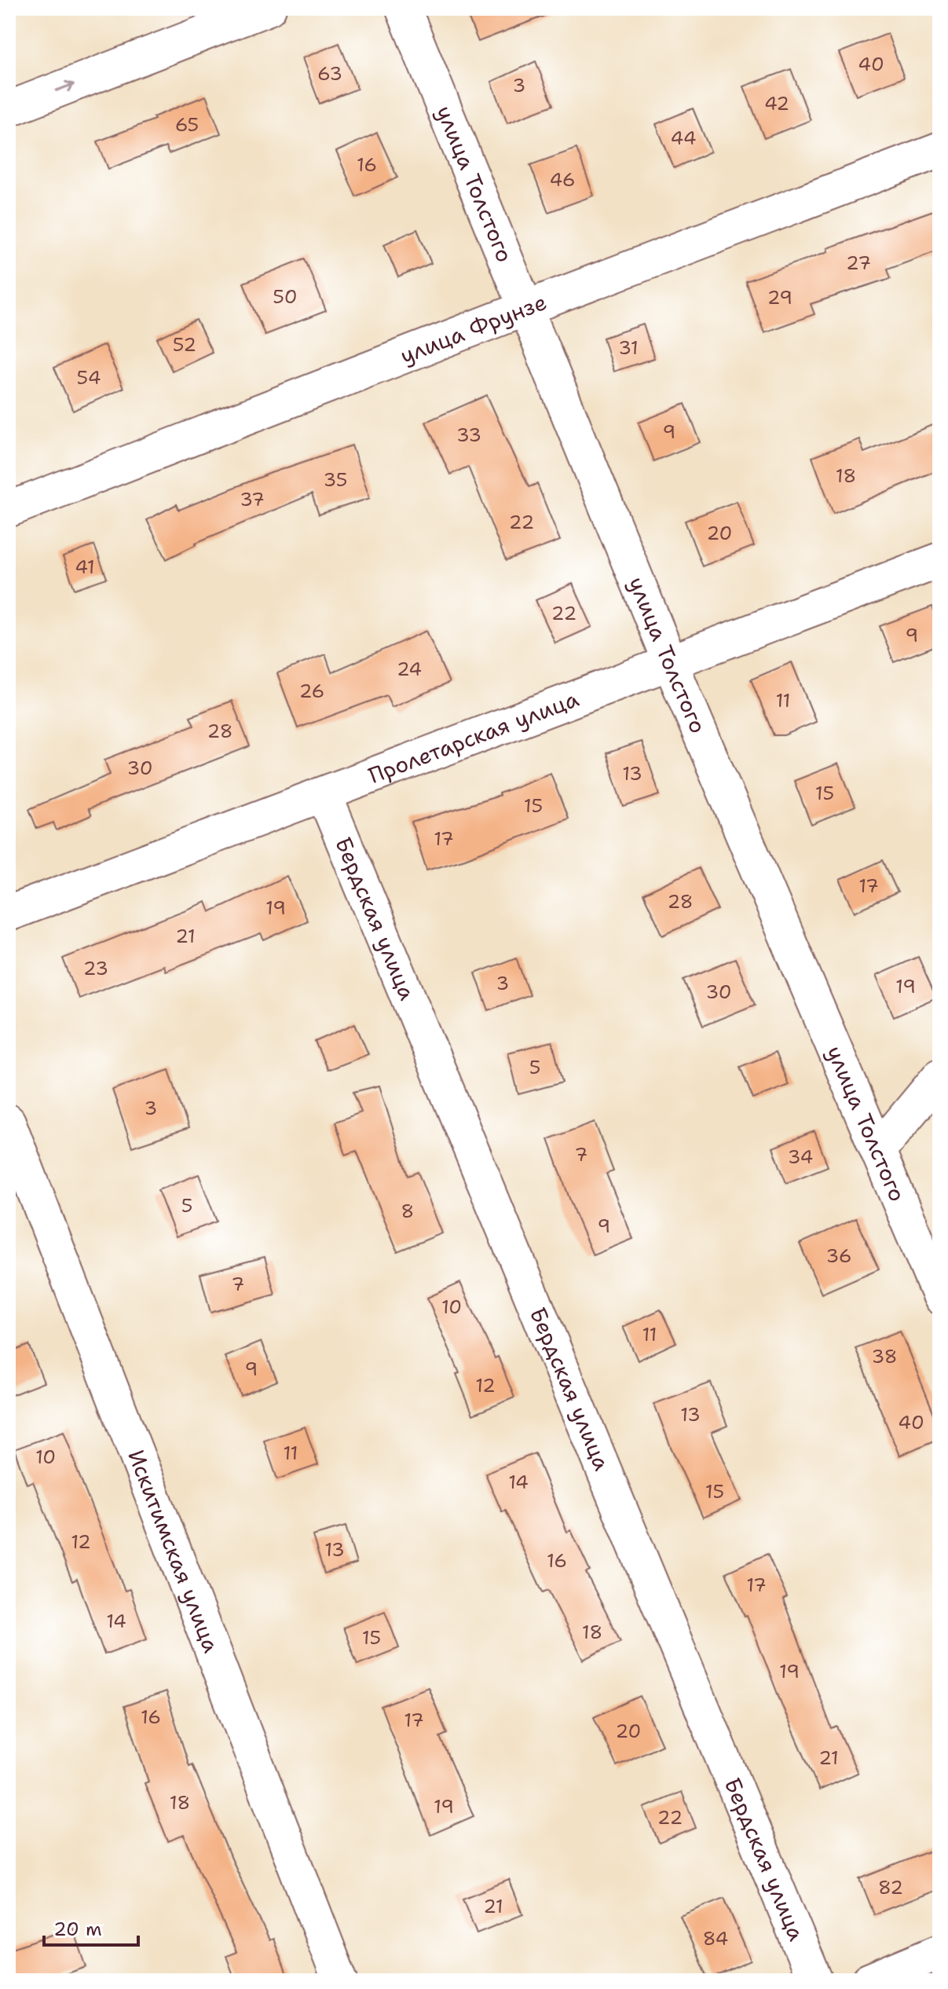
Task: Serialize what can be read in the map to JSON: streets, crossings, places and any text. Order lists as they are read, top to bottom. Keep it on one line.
{"streets":{"street":["улица Толстого","улица Фрунзе","Пролетарская улица","Бердская улица","Искитимская улица"]},"crossings":[["улица Толстого","улица Фрунзе"],["улица Толстого","Пролетарская улица"],["Пролетарская улица","Бердская улица"]],"house_numbers":["40","63","3","42","65","44","16","46","27","50","29","52","31","54","9","33","18","35","37","22","20","41","22","9","24","26","11","28","30","13","15","15","17","17","28","19","21","23","3","19","30","5","3","7","34","5","8","9","36","7","10","11","38","9","12","13","40","11","10","14","15","12","13","16","17","14","18","15","19","16","17","20","21","18","19","22","82","21","84"],"scale_bar":"20 m"}
